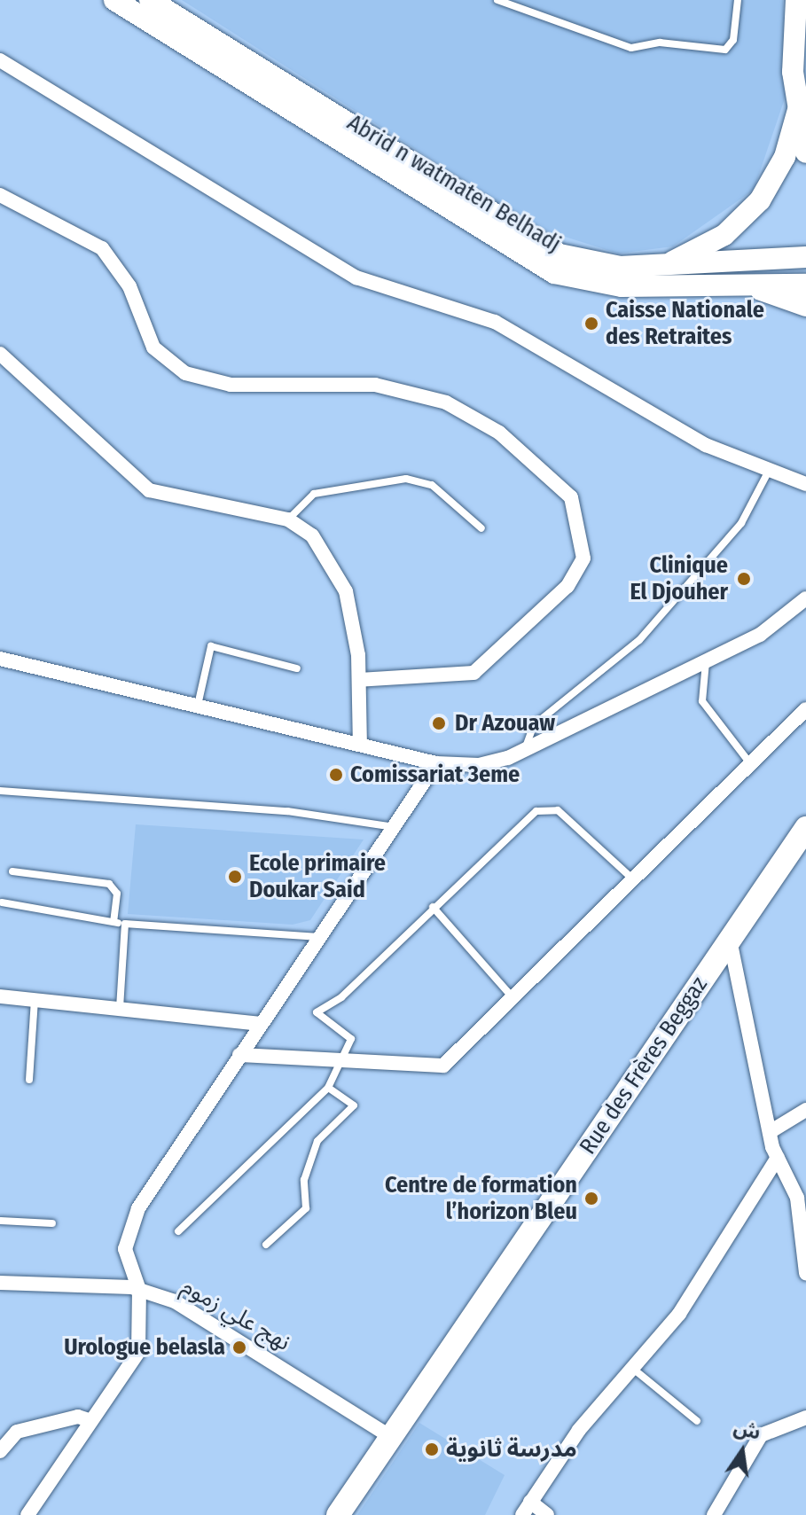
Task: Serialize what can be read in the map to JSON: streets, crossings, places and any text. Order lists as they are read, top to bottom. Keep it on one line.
{"streets":{"main road":["Abrid n watmaten Belhadj","Rue des Frères Beggaz"],"street":["نهج علي زموم"]},"crossings":[["Rue des Frères Beggaz","نهج علي زموم"]],"places":["Caisse Nationale des Retraites","Clinique El Djouher","Dr Azouaw","Comissariat 3eme","Ecole primaire Doukar Said","Centre de formation l’horizon Bleu","Urologue belasla","مدرسة ثانوية"],"north":"top"}
